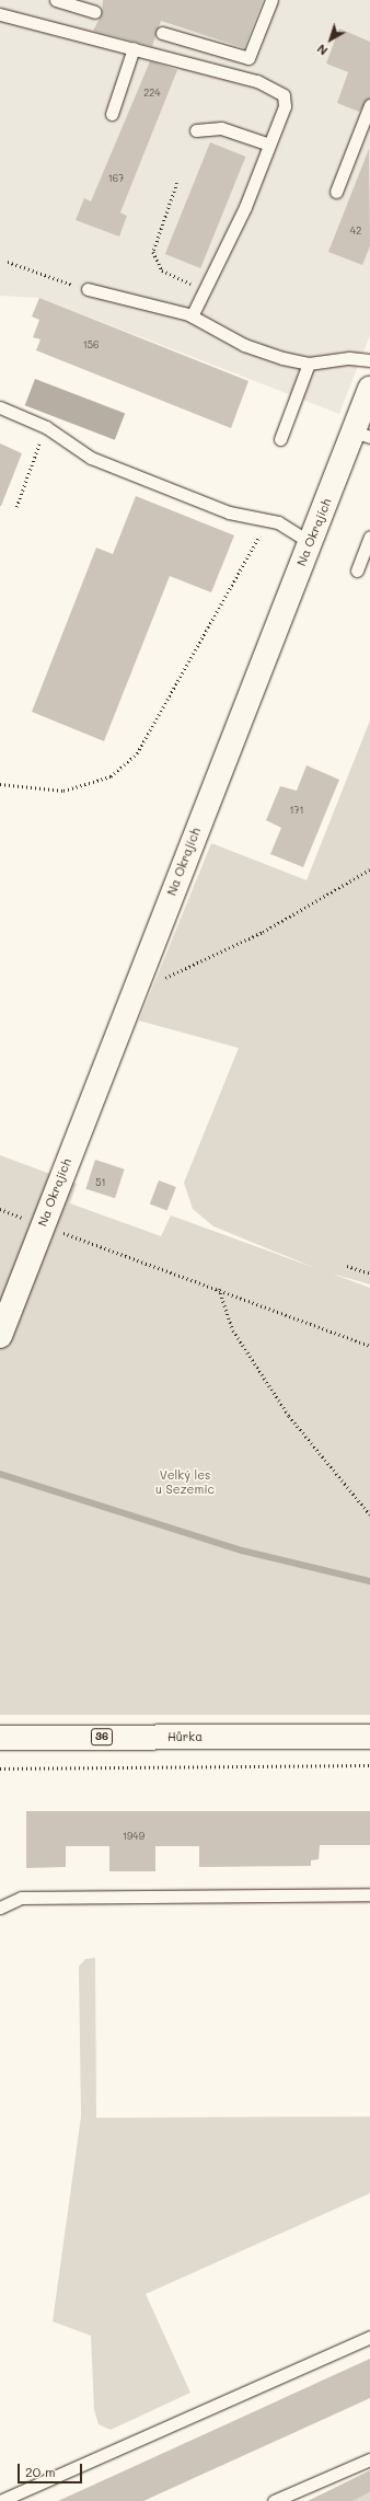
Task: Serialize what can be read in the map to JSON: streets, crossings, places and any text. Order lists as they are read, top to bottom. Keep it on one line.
{"streets":{"street":["Na Okrajích","36","Hůrka"]},"parks":["Velký les u Sezemic"],"house_numbers":["224","167","42","156","171","51","1949"],"scale_bar":"20 m","north":"bottom left"}
